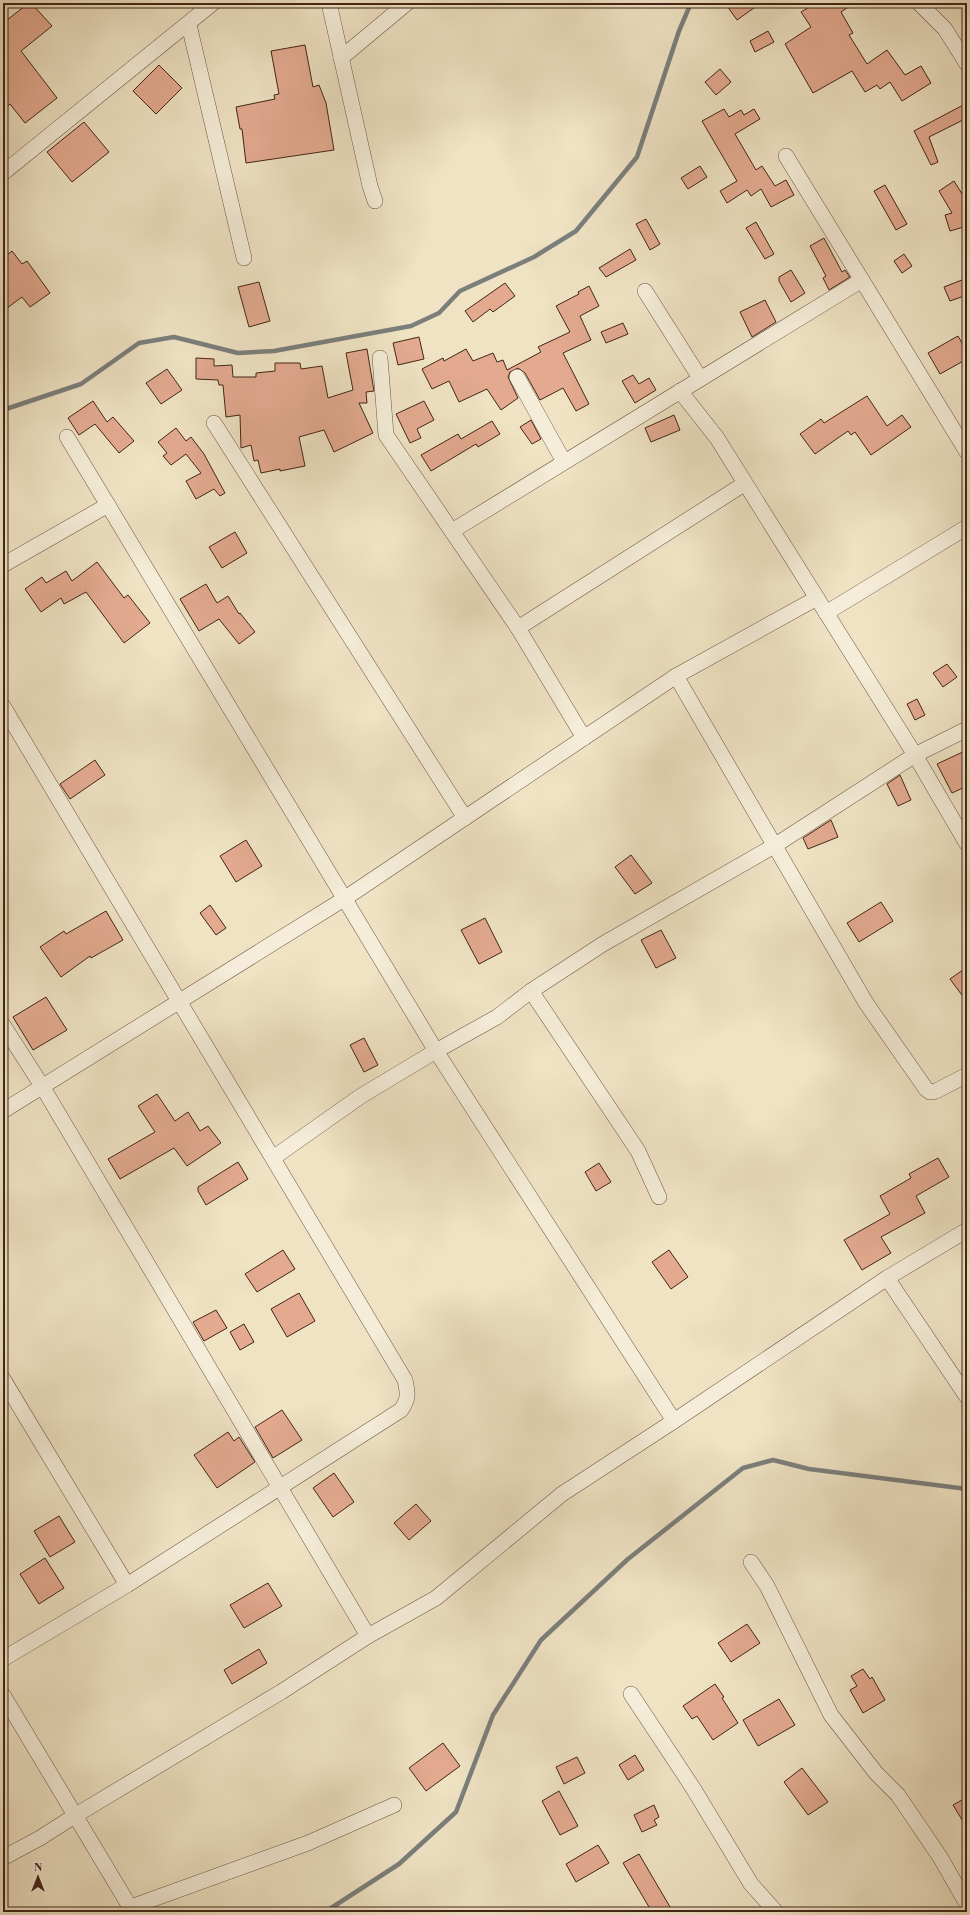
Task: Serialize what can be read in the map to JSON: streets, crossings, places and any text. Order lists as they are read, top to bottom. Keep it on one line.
{"north":"top"}
